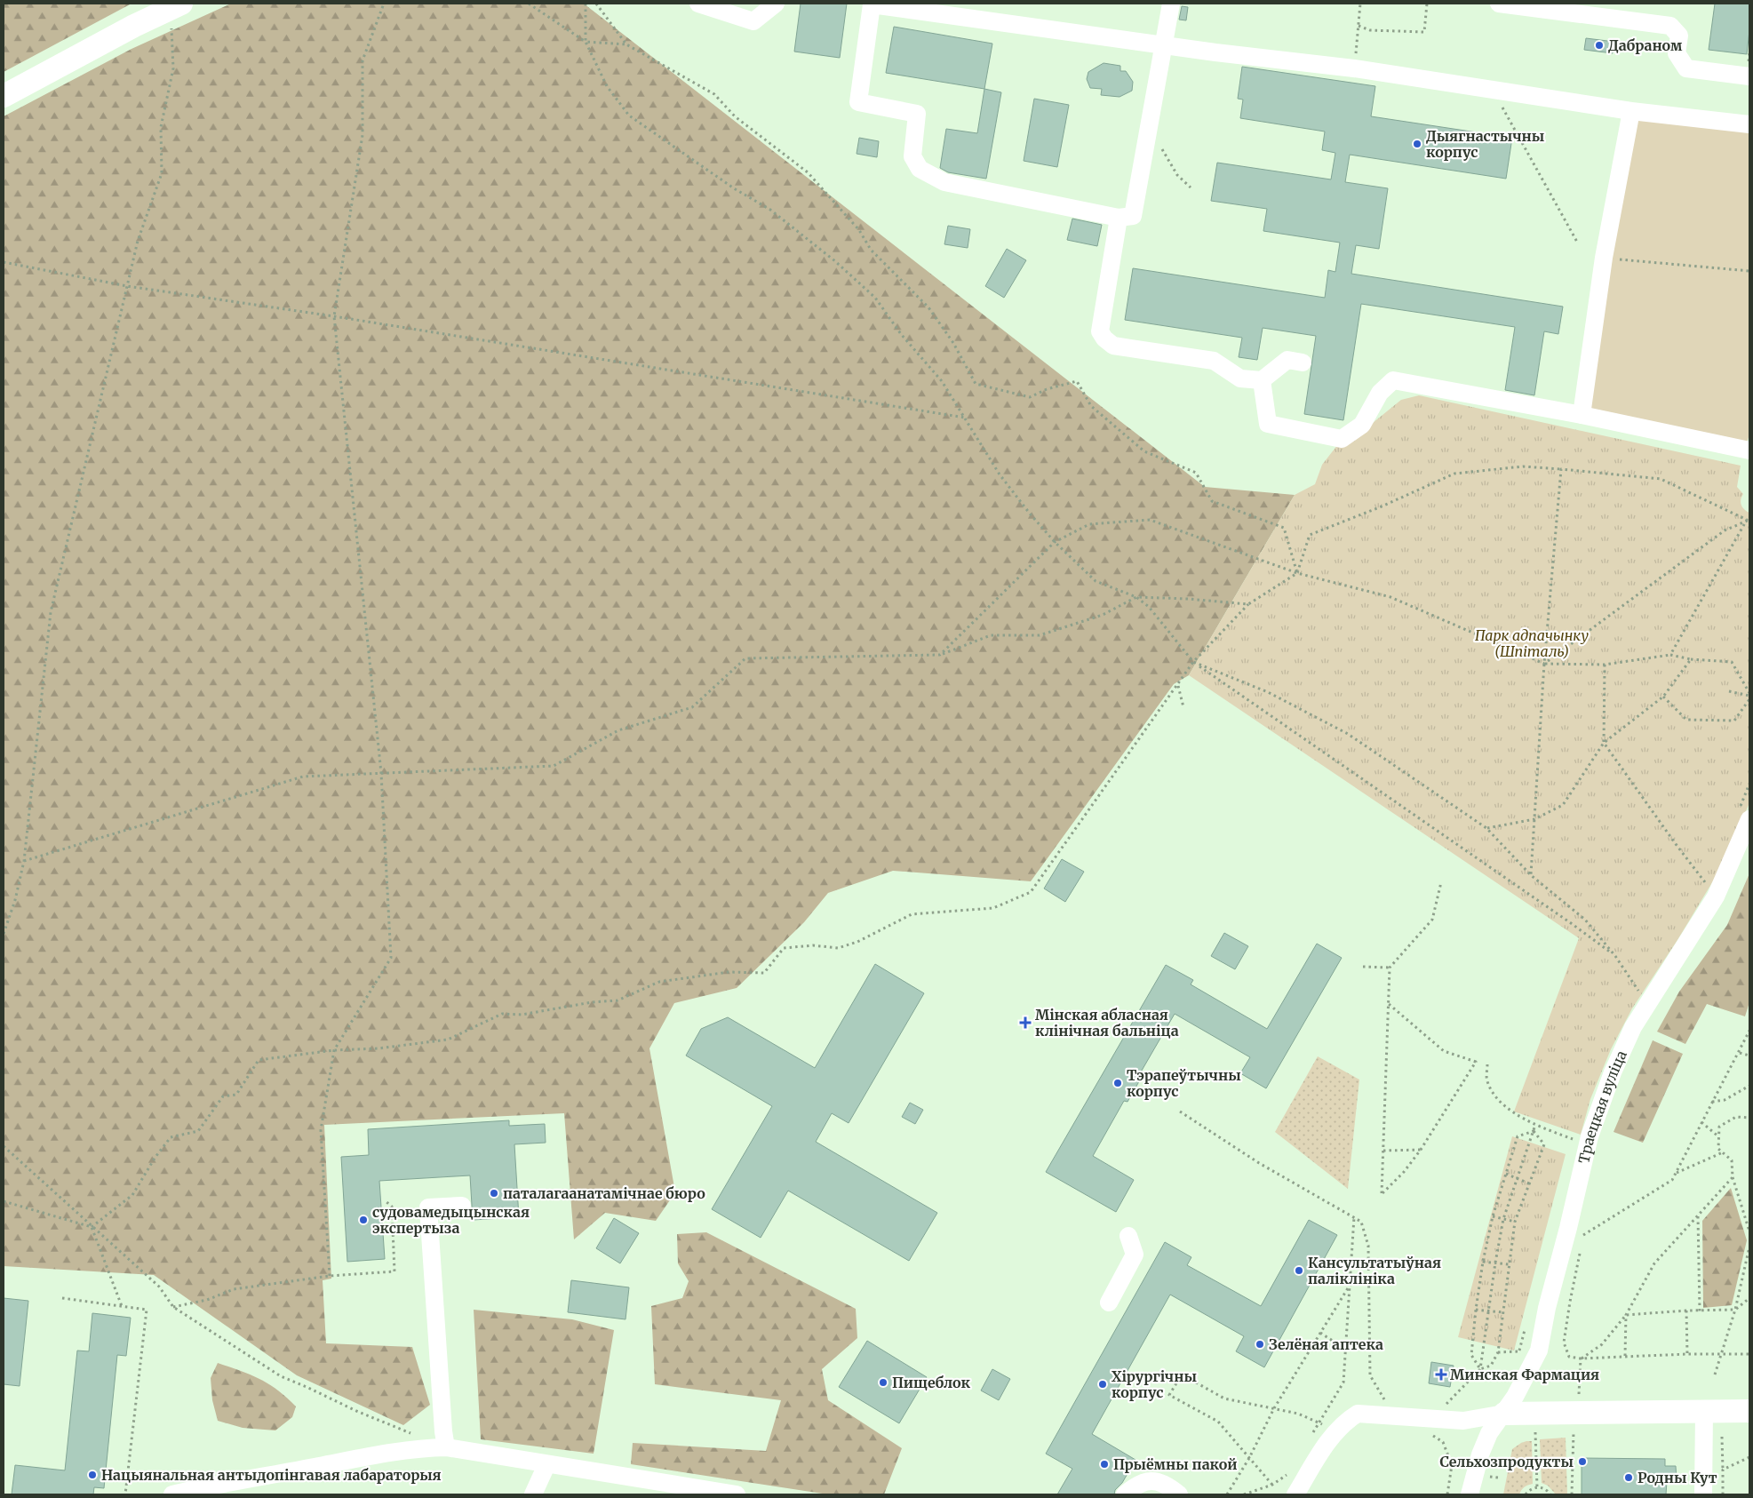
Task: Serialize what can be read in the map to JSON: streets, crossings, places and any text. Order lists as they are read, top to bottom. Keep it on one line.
{"streets":{"street":["Траецкая вуліца"]},"parks":["Парк адпачынку (Шпіталь)"],"places":{"other":["Дабраном","Дыягнастычны корпус","Тэрапеўтычны корпус","паталагаанатамічнае бюро","судовамедыцынская экспертыза","Кансультатыўная паліклініка","Зелёная аптека","Пищеблок","Хірургічны корпус","Сельхозпродукты","Прыёмны пакой","Нацыянальная антыдопінгавая лабараторыя","Родны Кут"],"health":["Мінская абласная клінічная бальніца","Минская Фармация"]}}
